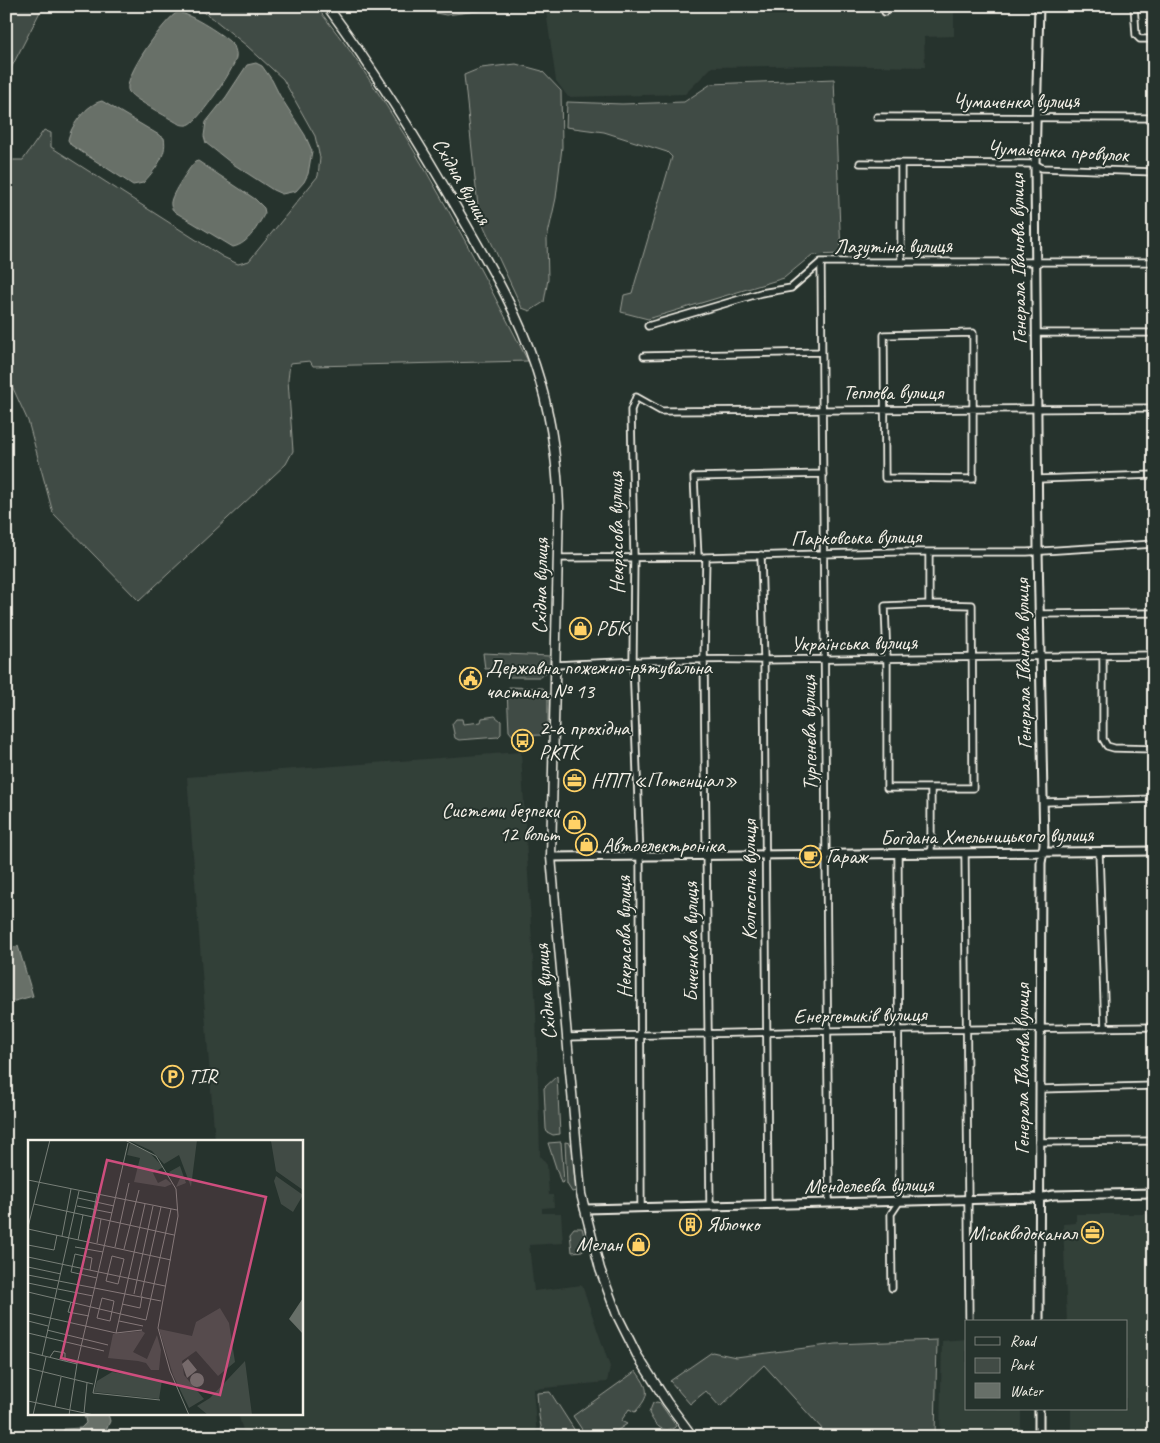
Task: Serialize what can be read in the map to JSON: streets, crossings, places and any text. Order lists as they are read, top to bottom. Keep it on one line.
{"streets":{"main road":["Східна вулиця"],"street":["Чумаченка вулиця","Чумаченка провулок","Лазутіна вулиця","Генерала Іванова вулиця","Теплова вулиця","Некрасова вулиця","Парковська вулиця","Українська вулиця","Тургенєва вулиця","Богдана Хмельницького вулиця","Колгоспна вулиця","Биченкова вулиця","Енергетиків вулиця","Менделєєва вулиця"]},"crossings":[["Чумаченка вулиця","Генерала Іванова вулиця"],["Чумаченка провулок","Генерала Іванова вулиця"],["Східна вулиця","Парковська вулиця"],["Східна вулиця","Українська вулиця"],["Східна вулиця","Богдана Хмельницького вулиця"],["Східна вулиця","Енергетиків вулиця"],["Східна вулиця","Менделєєва вулиця"],["Лазутіна вулиця","Генерала Іванова вулиця"],["Лазутіна вулиця","Тургенєва вулиця"],["Генерала Іванова вулиця","Теплова вулиця"],["Генерала Іванова вулиця","Парковська вулиця"],["Генерала Іванова вулиця","Українська вулиця"],["Генерала Іванова вулиця","Богдана Хмельницького вулиця"],["Генерала Іванова вулиця","Енергетиків вулиця"],["Генерала Іванова вулиця","Менделєєва вулиця"],["Теплова вулиця","Некрасова вулиця"],["Теплова вулиця","Тургенєва вулиця"],["Некрасова вулиця","Парковська вулиця"],["Некрасова вулиця","Українська вулиця"],["Некрасова вулиця","Богдана Хмельницького вулиця"],["Некрасова вулиця","Енергетиків вулиця"],["Некрасова вулиця","Менделєєва вулиця"],["Парковська вулиця","Тургенєва вулиця"],["Парковська вулиця","Колгоспна вулиця"],["Парковська вулиця","Биченкова вулиця"],["Українська вулиця","Тургенєва вулиця"],["Українська вулиця","Колгоспна вулиця"],["Українська вулиця","Биченкова вулиця"],["Тургенєва вулиця","Богдана Хмельницького вулиця"],["Тургенєва вулиця","Енергетиків вулиця"],["Тургенєва вулиця","Менделєєва вулиця"],["Богдана Хмельницького вулиця","Колгоспна вулиця"],["Богдана Хмельницького вулиця","Биченкова вулиця"],["Колгоспна вулиця","Енергетиків вулиця"],["Колгоспна вулиця","Менделєєва вулиця"],["Биченкова вулиця","Енергетиків вулиця"],["Биченкова вулиця","Менделєєва вулиця"]],"places":{"shop":["РБК","Системи безпеки 12 вольт","Автоелектроніка","Мелан"],"public building":["Державна пожежно-рятувальна частина № 13"],"bus stop":["2-а прохідна РКТК"],"office":["НПП «Потенціал»","Міськводоканал"],"cafe":["Гараж"],"parking":["TIR"],"building":["Яблочко"]},"legend":["Road","Park","Water"]}
